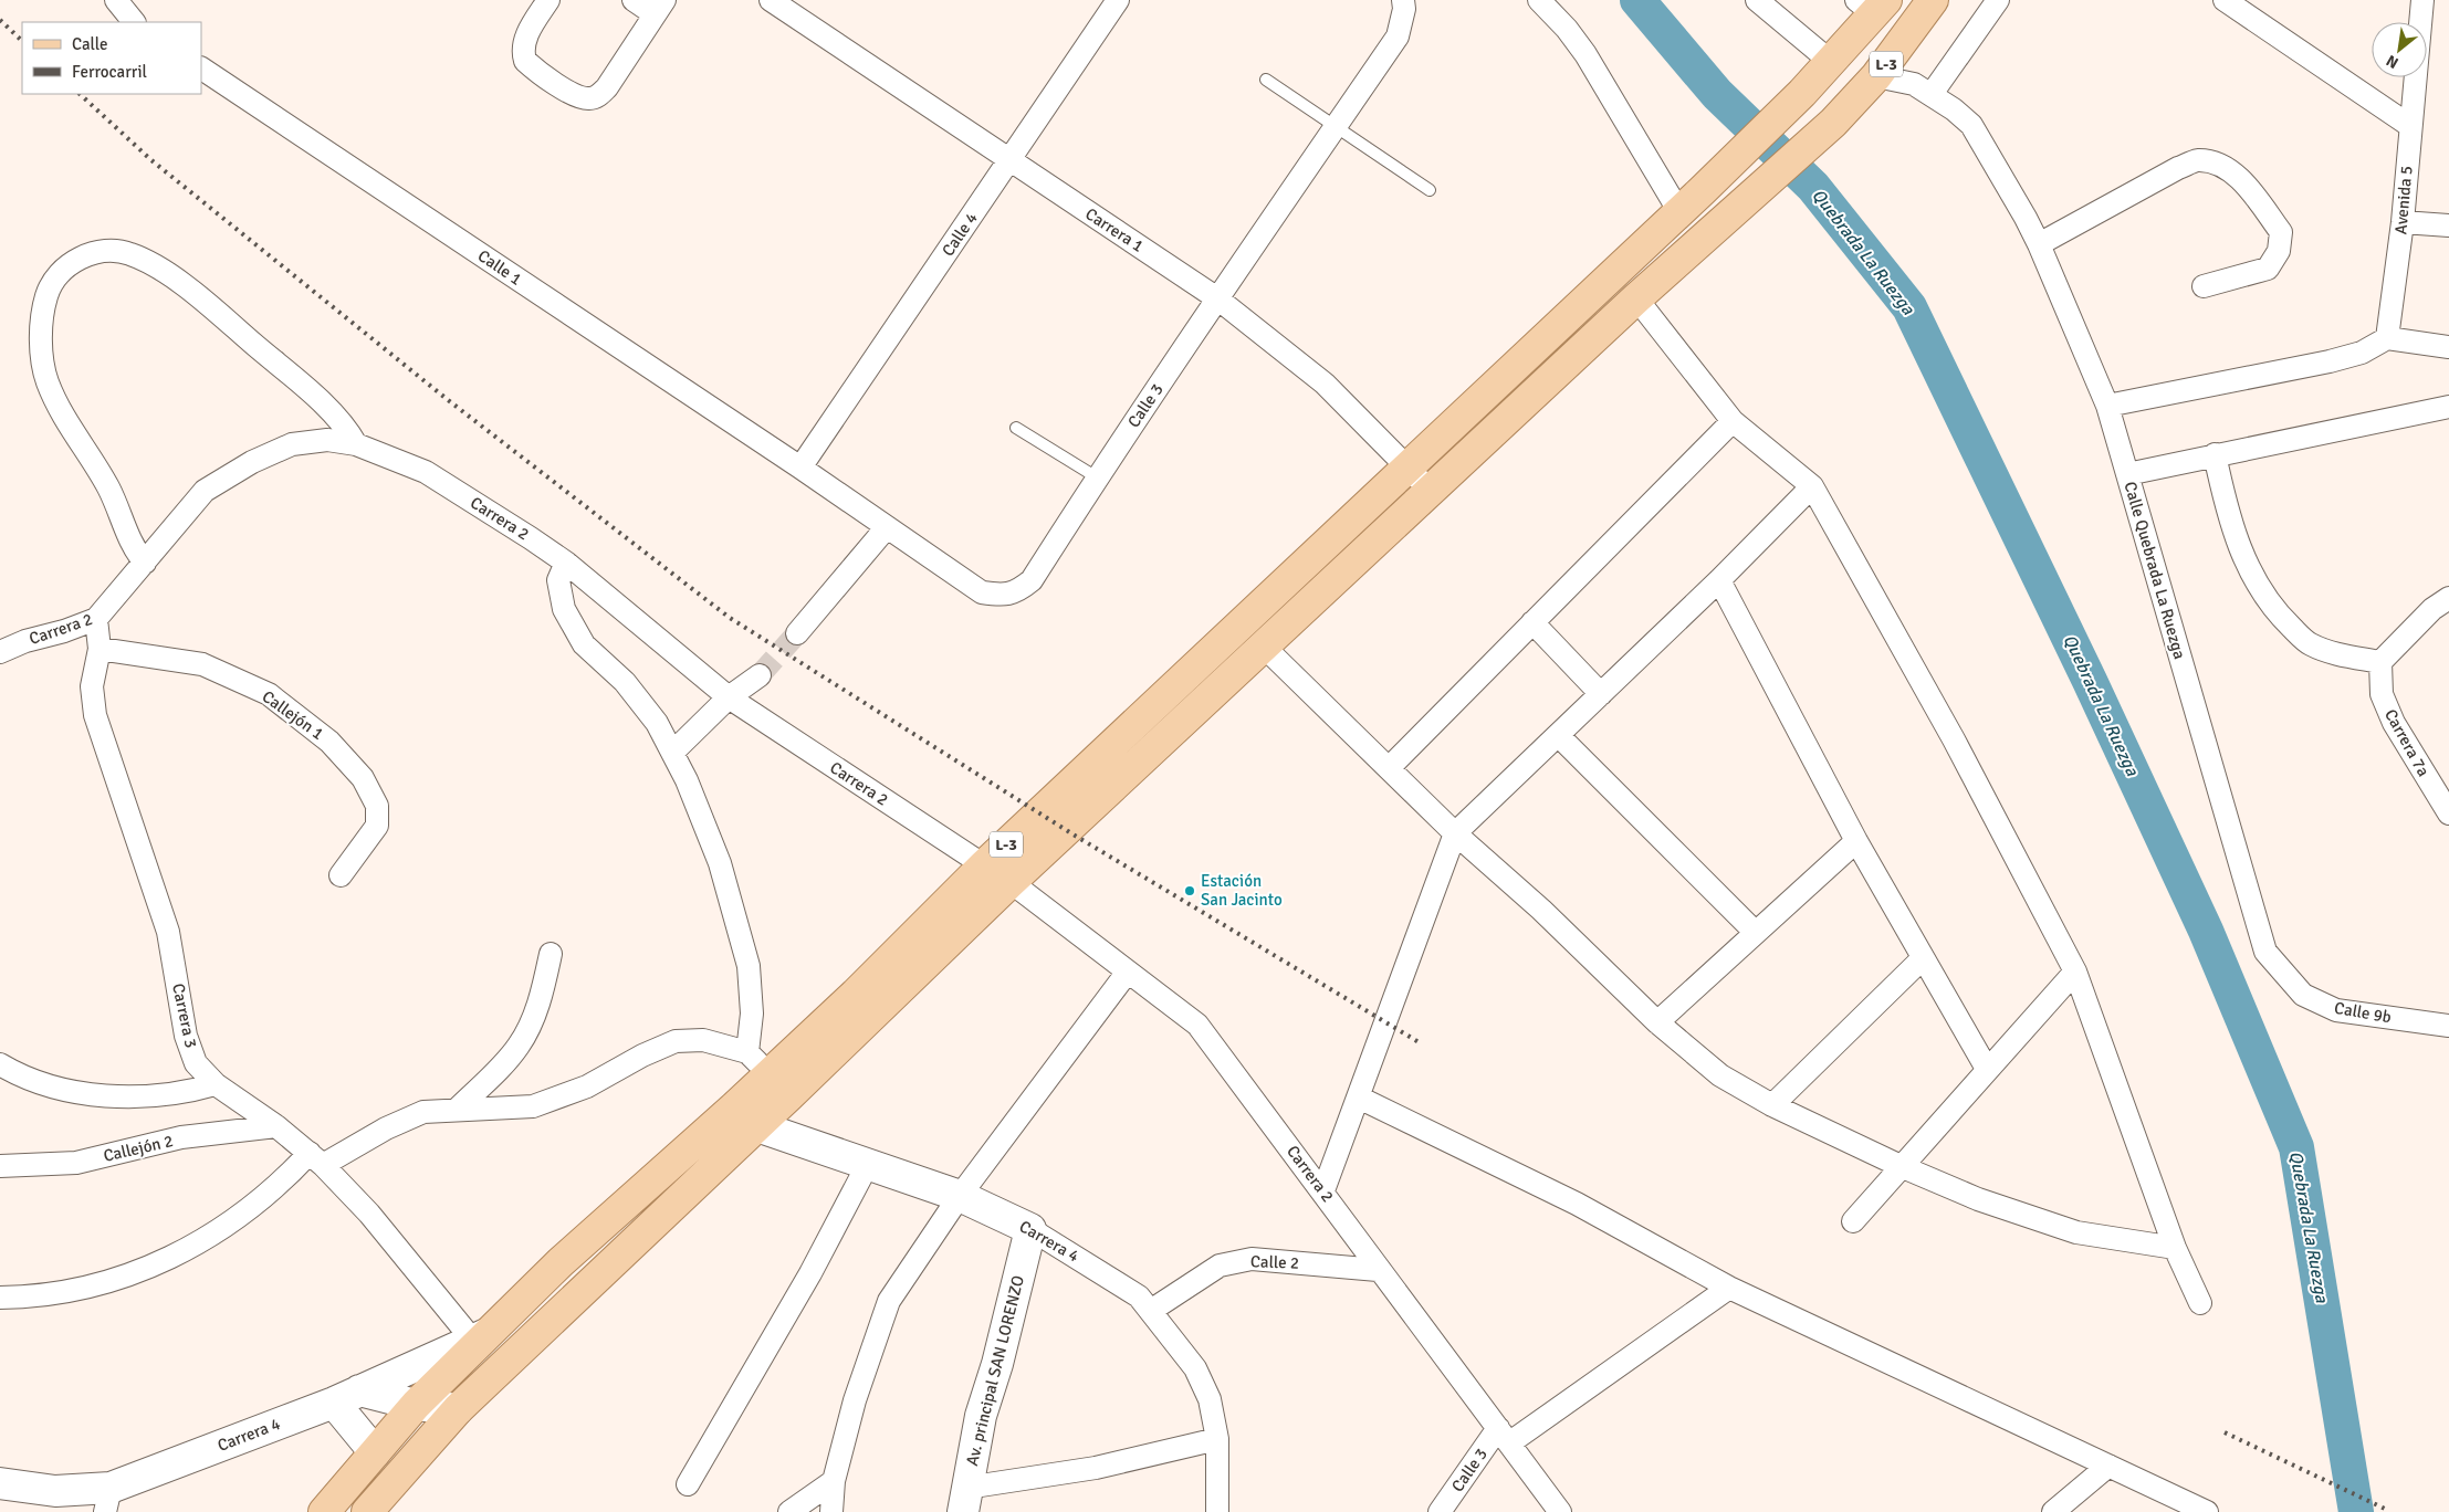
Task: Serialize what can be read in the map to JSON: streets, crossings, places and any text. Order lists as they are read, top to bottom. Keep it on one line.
{"streets":{"main road":["L-3"],"street":["Avenida 5","Carrera 1","Calle 4","Calle 1","Calle 3","Carrera 2","Calle Quebrada La Ruezga","Callejón 1","Carrera 7a","Calle 9b","Carrera 3","Callejón 2","Carrera 4","Calle 2","Av. principal SAN LORENZO"]},"crossings":[["L-3","Carrera 1"],["L-3","Carrera 2"],["L-3","Carrera 3"],["L-3","Carrera 4"],["Carrera 1","Calle 4"],["Carrera 1","Calle 3"],["Calle 4","Calle 1"],["Calle 4","Calle 3"],["Calle 1","Calle 3"],["Calle 3","Carrera 2"],["Carrera 2","Carrera 3"],["Carrera 2","Calle 2"],["Calle Quebrada La Ruezga","Calle 9b"],["Callejón 1","Carrera 3"],["Carrera 3","Callejón 2"],["Carrera 3","Carrera 4"],["Carrera 4","Calle 2"],["Carrera 4","Av. principal SAN LORENZO"]],"water":["Quebrada La Ruezga"],"places":["Estación San Jacinto"],"legend":["Calle","Ferrocarril"],"north":"bottom left"}
